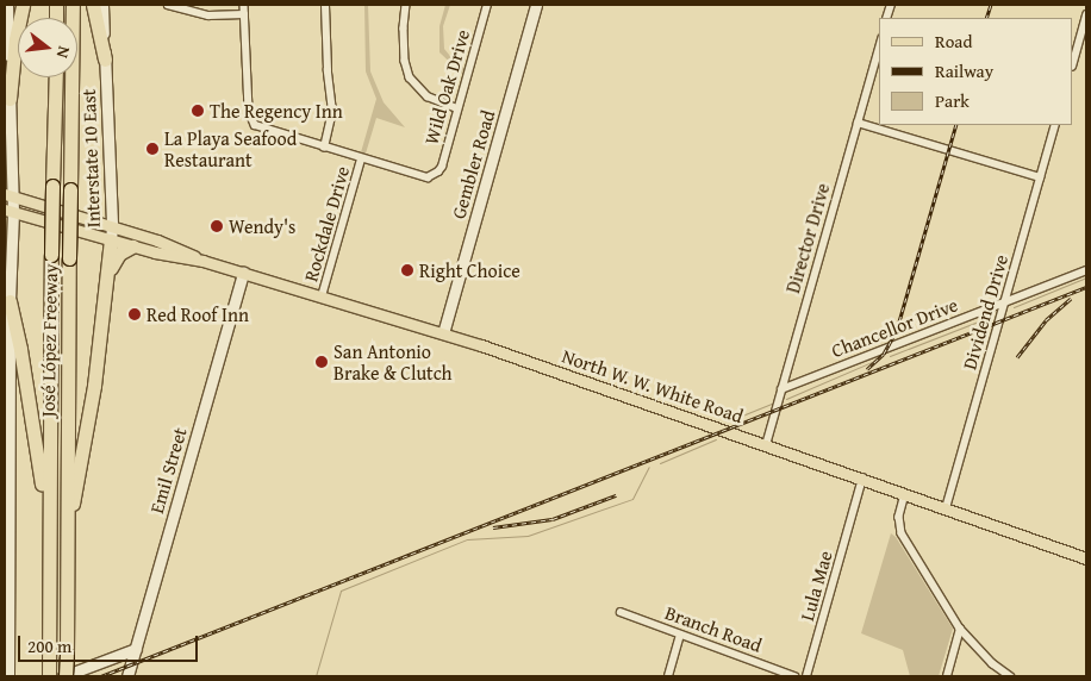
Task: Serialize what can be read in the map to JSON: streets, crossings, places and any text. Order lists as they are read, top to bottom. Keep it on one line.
{"streets":{"highway":["José López Freeway"],"main road":["Interstate 10 East","Gembler Road","North W. W. White Road","Emil Street"],"street":["Wild Oak Drive","Rockdale Drive","Director Drive","Dividend Drive","Chancellor Drive","Lula Mae","Branch Road"]},"crossings":[["Wild Oak Drive","Rockdale Drive"],["Interstate 10 East","North W. W. White Road"],["Gembler Road","North W. W. White Road"],["Rockdale Drive","North W. W. White Road"],["Director Drive","Chancellor Drive"],["Director Drive","North W. W. White Road"],["Dividend Drive","Chancellor Drive"],["Dividend Drive","North W. W. White Road"],["North W. W. White Road","Emil Street"],["North W. W. White Road","Lula Mae"]],"places":["The Regency Inn","La Playa Seafood Restaurant","Wendy's","Right Choice","Red Roof Inn","San Antonio Brake & Clutch"],"legend":["Road","Railway","Park"],"scale_bar":"200 m","north":"right"}
